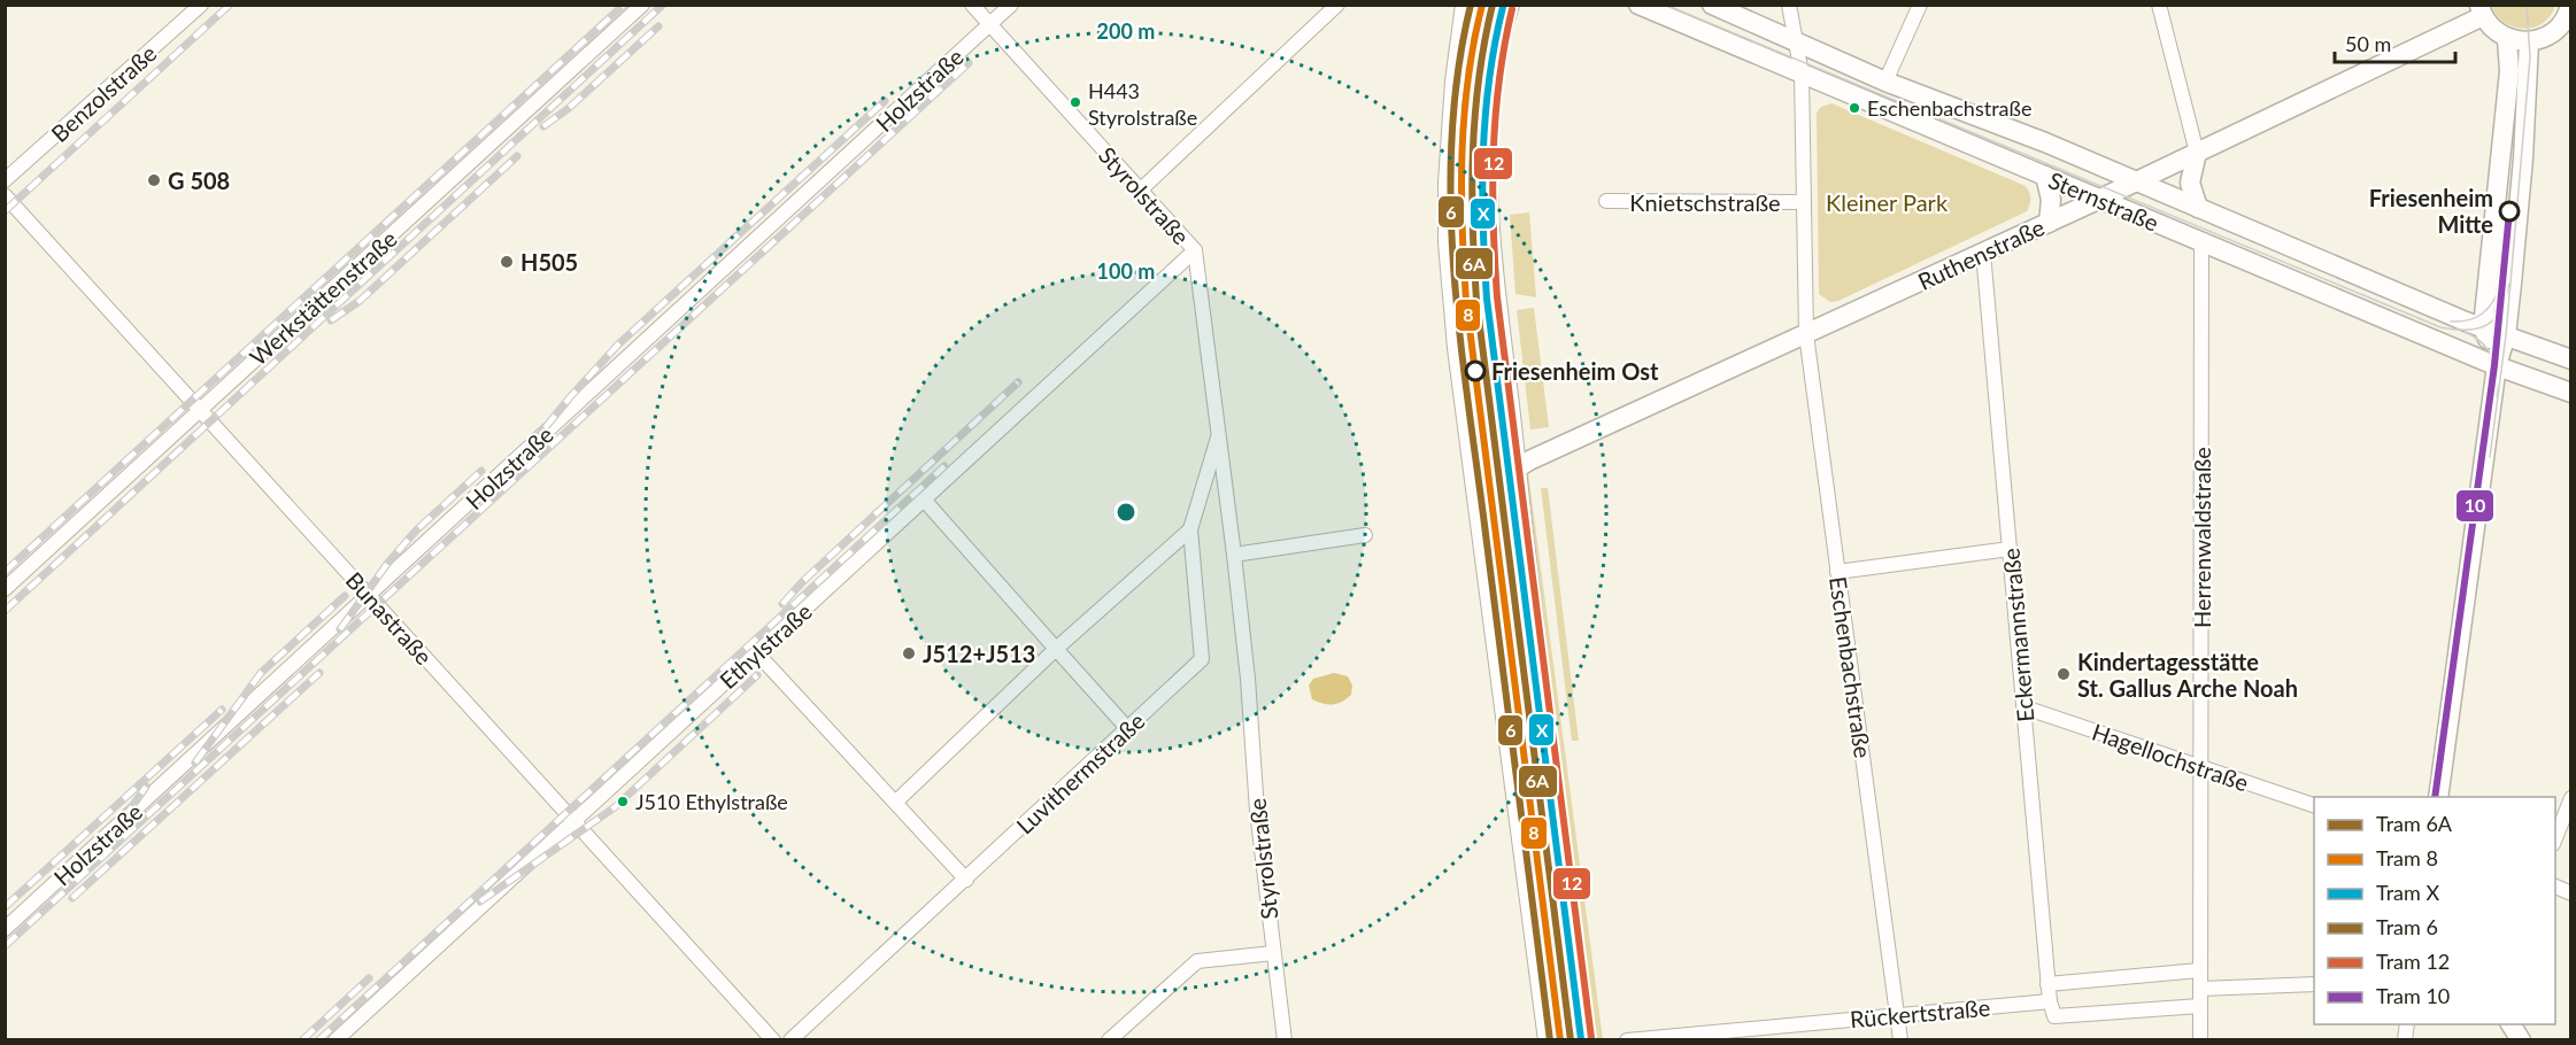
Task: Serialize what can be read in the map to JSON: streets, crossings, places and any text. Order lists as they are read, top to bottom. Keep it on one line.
{"streets":{"street":["Holzstraße","Benzolstraße","Styrolstraße","Sternstraße","Knietschstraße","Ruthenstraße","Werkstättenstraße","Herrenwaldstraße","Bunastraße","Eckermannstraße","Ethylstraße","Eschenbachstraße","Hagellochstraße","Luvithermstraße","Rückertstraße"]},"crossings":[["Holzstraße","Styrolstraße"],["Holzstraße","Bunastraße"],["Styrolstraße","Ethylstraße"],["Styrolstraße","Luvithermstraße"],["Sternstraße","Ruthenstraße"],["Sternstraße","Herrenwaldstraße"],["Sternstraße","Eschenbachstraße"],["Knietschstraße","Eschenbachstraße"],["Ruthenstraße","Eckermannstraße"],["Ruthenstraße","Eschenbachstraße"],["Werkstättenstraße","Bunastraße"],["Herrenwaldstraße","Eckermannstraße"],["Herrenwaldstraße","Hagellochstraße"],["Bunastraße","Ethylstraße"],["Eckermannstraße","Hagellochstraße"],["Eckermannstraße","Rückertstraße"],["Eschenbachstraße","Rückertstraße"]],"parks":["Kleiner Park"],"places":["H443 Styrolstraße","Eschenbachstraße","G 508","Friesenheim Mitte","H505","Friesenheim Ost","J512+J513","Kindertagesstätte St. Gallus Arche Noah","J510 Ethylstraße"],"lines":["tram line 6A","tram line 8","tram line 6","tram line X","tram line 12","tram line 10"],"legend":["Tram 6A","Tram 8","Tram X","Tram 6","Tram 12","Tram 10"],"scale_bar":"50 m","rings":["200 m","100 m"]}
